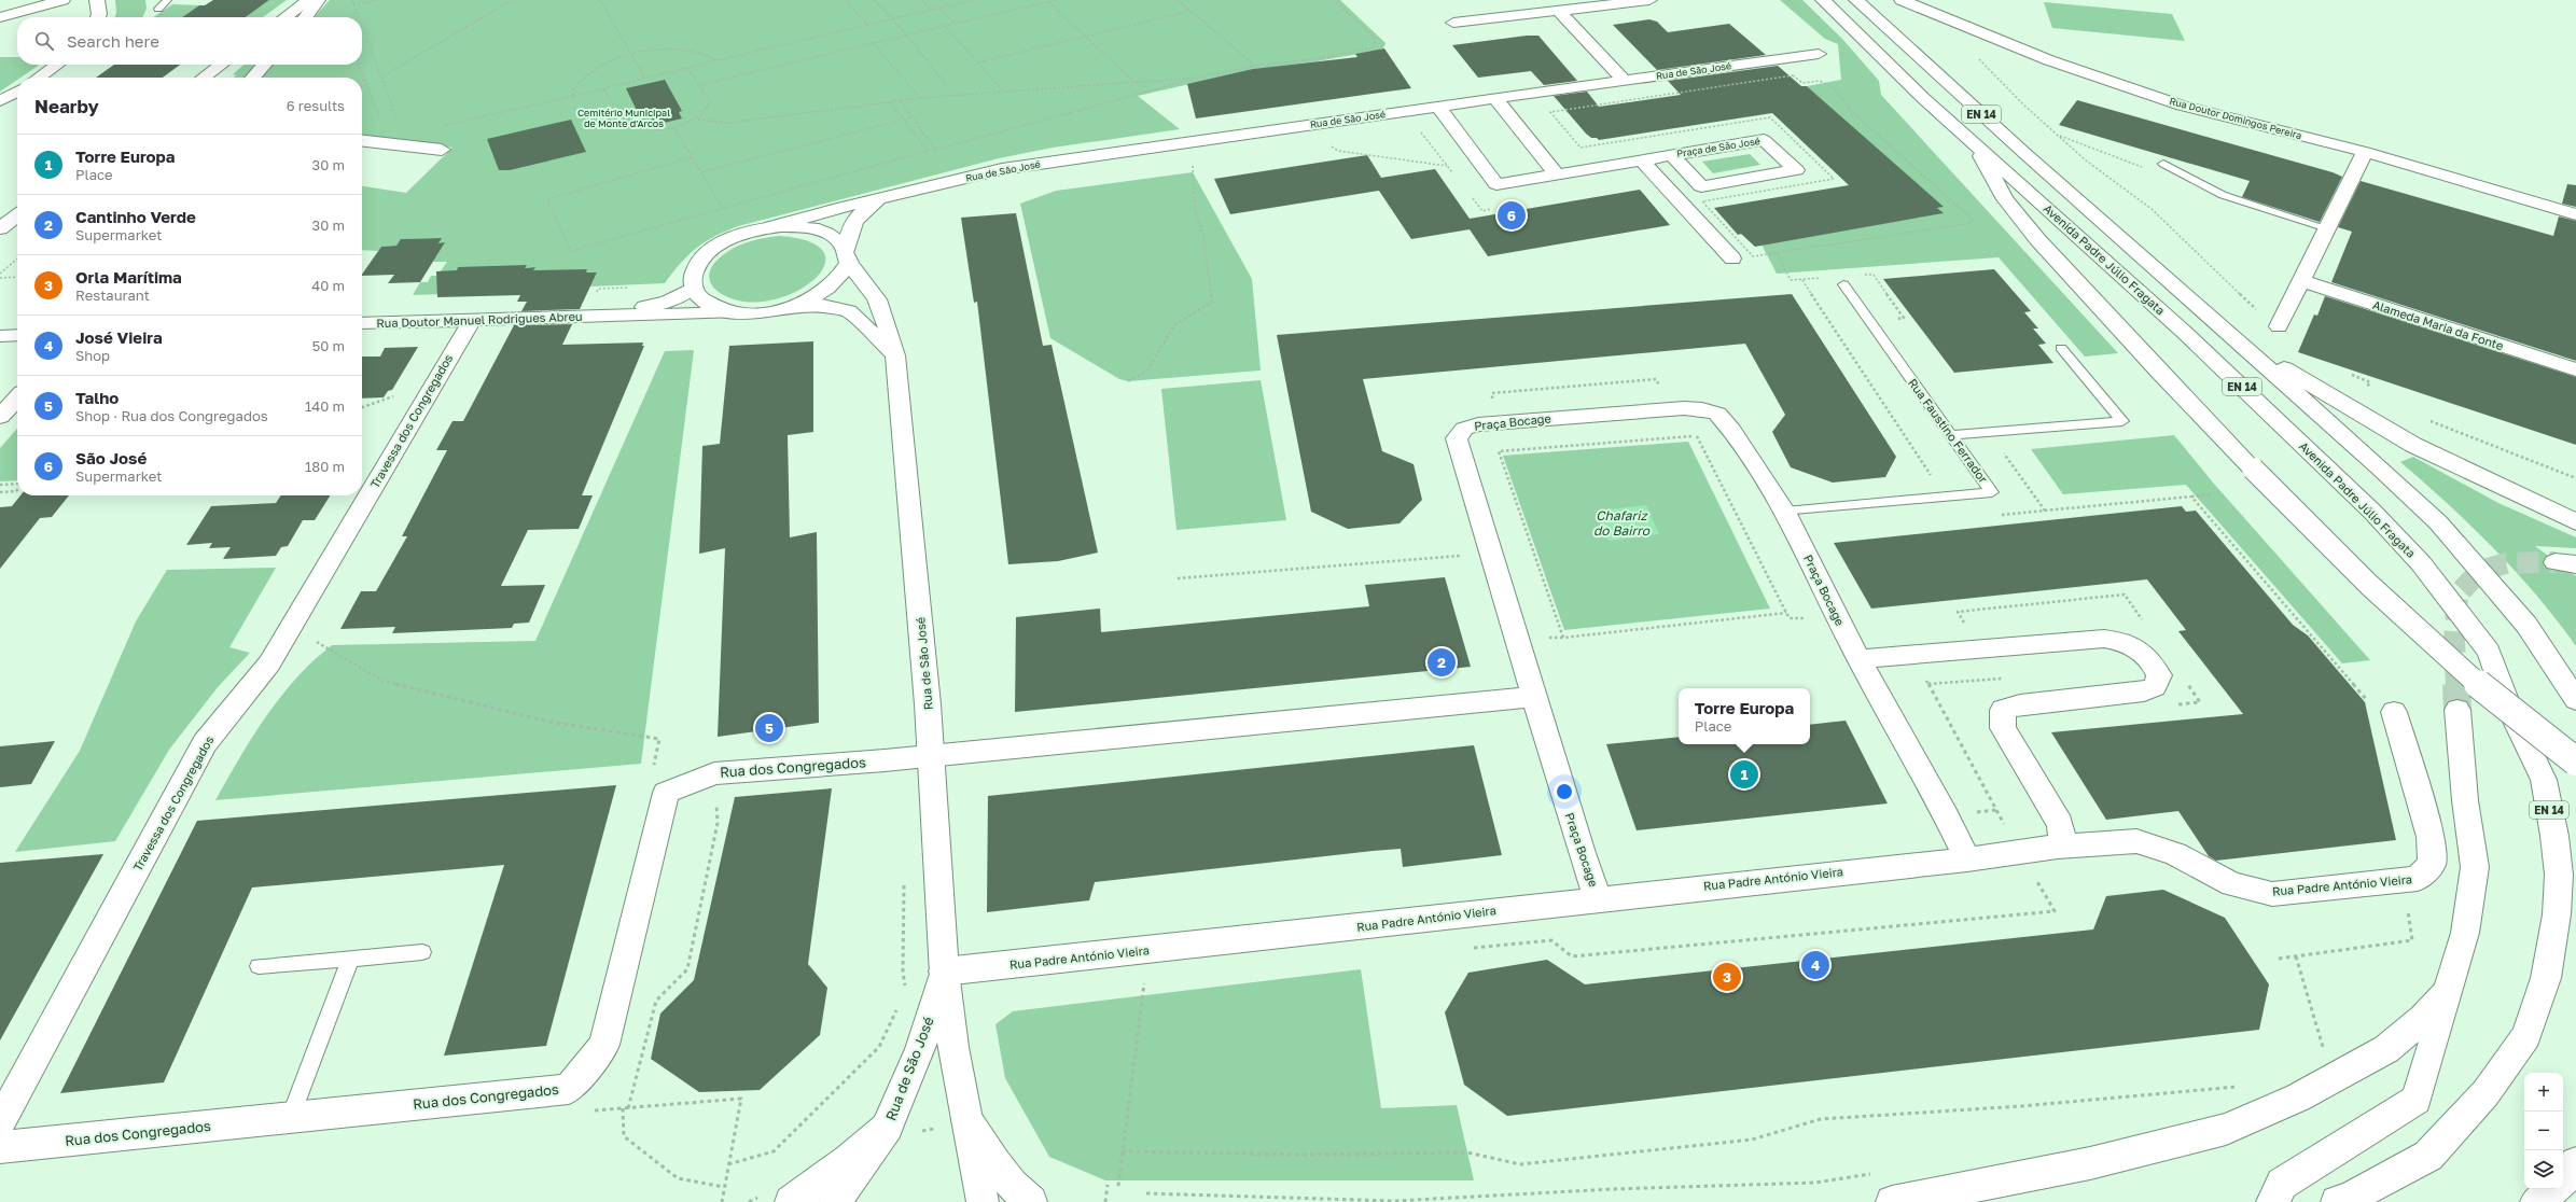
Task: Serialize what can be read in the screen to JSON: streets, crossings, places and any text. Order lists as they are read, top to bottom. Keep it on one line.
{"streets":{"main road":["Rua de São José","EN 14","Rua Doutor Domingos Pereira","Praça de São José","Avenida Padre Júlio Fragata","Rua Doutor Manuel Rodrigues Abreu","Alameda Maria da Fonte","Travessa dos Congregados","Praça Bocage","Rua dos Congregados","Rua Padre António Vieira"],"lane":["Rua Faustino Ferrador"]},"crossings":[["Rua de São José","Praça de São José"],["Rua de São José","Rua dos Congregados"],["Rua de São José","Rua Padre António Vieira"],["Rua Doutor Manuel Rodrigues Abreu","Travessa dos Congregados"],["Praça Bocage","Rua Faustino Ferrador"],["Praça Bocage","Rua Padre António Vieira"]],"water":["Chafariz do Bairro"],"parks":["Cemitério Municipal de Monte d'Arcos"],"page":{"search":"Search here","heading":["Nearby","6 results"],"list":[{"mark":"1","name":"Torre Europa","note":"Place","value":"30 m"},{"mark":"2","name":"Cantinho Verde","note":"Supermarket","value":"30 m"},{"mark":"3","name":"Orla Marítima","note":"Restaurant","value":"40 m"},{"mark":"4","name":"José Vieira","note":"Shop","value":"50 m"},{"mark":"5","name":"Talho","note":"Shop · Rua dos Congregados","value":"140 m"},{"mark":"6","name":"São José","note":"Supermarket","value":"180 m"}],"pins":["6","2","5","1","4","3"],"popup":["Torre Europa","Place"],"map_buttons":["+","−"]}}
